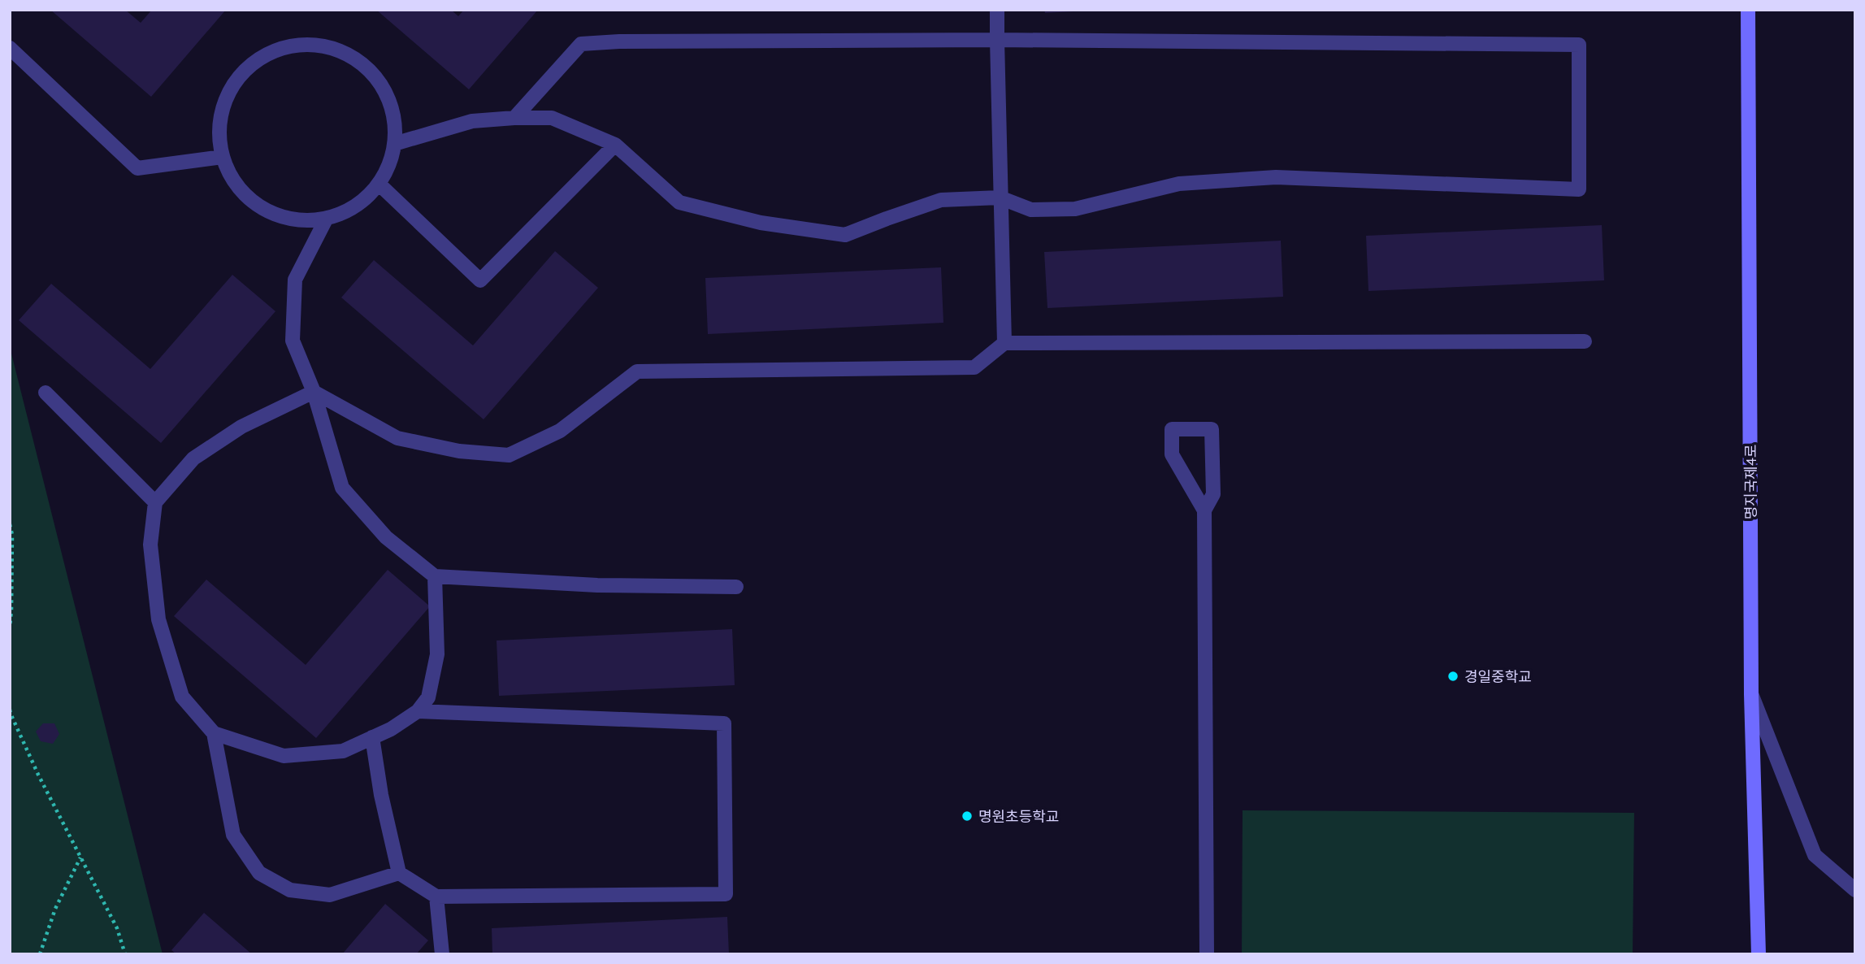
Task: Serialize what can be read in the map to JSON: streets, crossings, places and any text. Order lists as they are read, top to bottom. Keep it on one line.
{"streets":{"street":["명지국제4로"]},"places":["경일중학교","명원초등학교"]}
